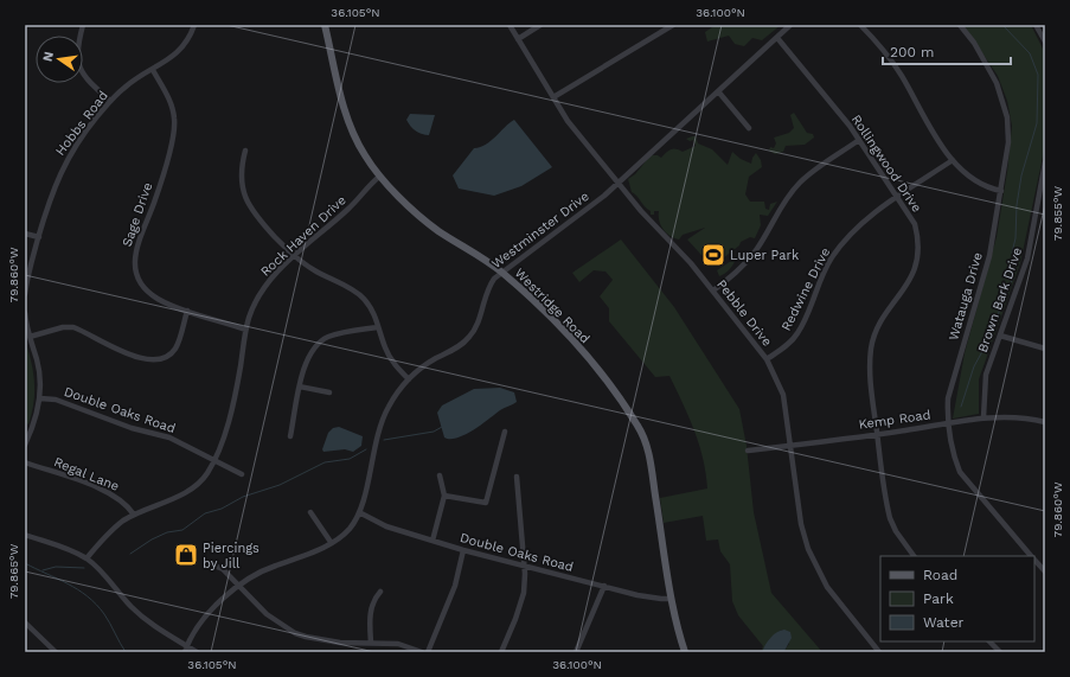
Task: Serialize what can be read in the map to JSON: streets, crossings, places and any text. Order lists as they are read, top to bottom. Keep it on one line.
{"streets":{"main road":["Westridge Road"],"street":["Hobbs Road","Rollingwood Drive","Sage Drive","Westminster Drive","Rock Haven Drive","Redwine Drive","Watauga Drive","Brown Bark Drive","Pebble Drive","Double Oaks Road","Kemp Road","Regal Lane"]},"crossings":[["Hobbs Road","Sage Drive"],["Rollingwood Drive","Westminster Drive"],["Rollingwood Drive","Redwine Drive"],["Rollingwood Drive","Kemp Road"],["Sage Drive","Rock Haven Drive"],["Westminster Drive","Westridge Road"],["Westminster Drive","Pebble Drive"],["Westminster Drive","Double Oaks Road"],["Rock Haven Drive","Westridge Road"],["Rock Haven Drive","Double Oaks Road"],["Rock Haven Drive","Regal Lane"],["Redwine Drive","Pebble Drive"],["Watauga Drive","Kemp Road"],["Brown Bark Drive","Kemp Road"],["Westridge Road","Double Oaks Road"],["Pebble Drive","Kemp Road"]],"places":{"sports":["Luper Park"],"shop":["Piercings by Jill"]},"legend":["Road","Park","Water"],"scale_bar":"200 m","north":"left","coordinates":["36.105°N","36.100°N","79.855°W","79.860°W","79.865°W"]}
